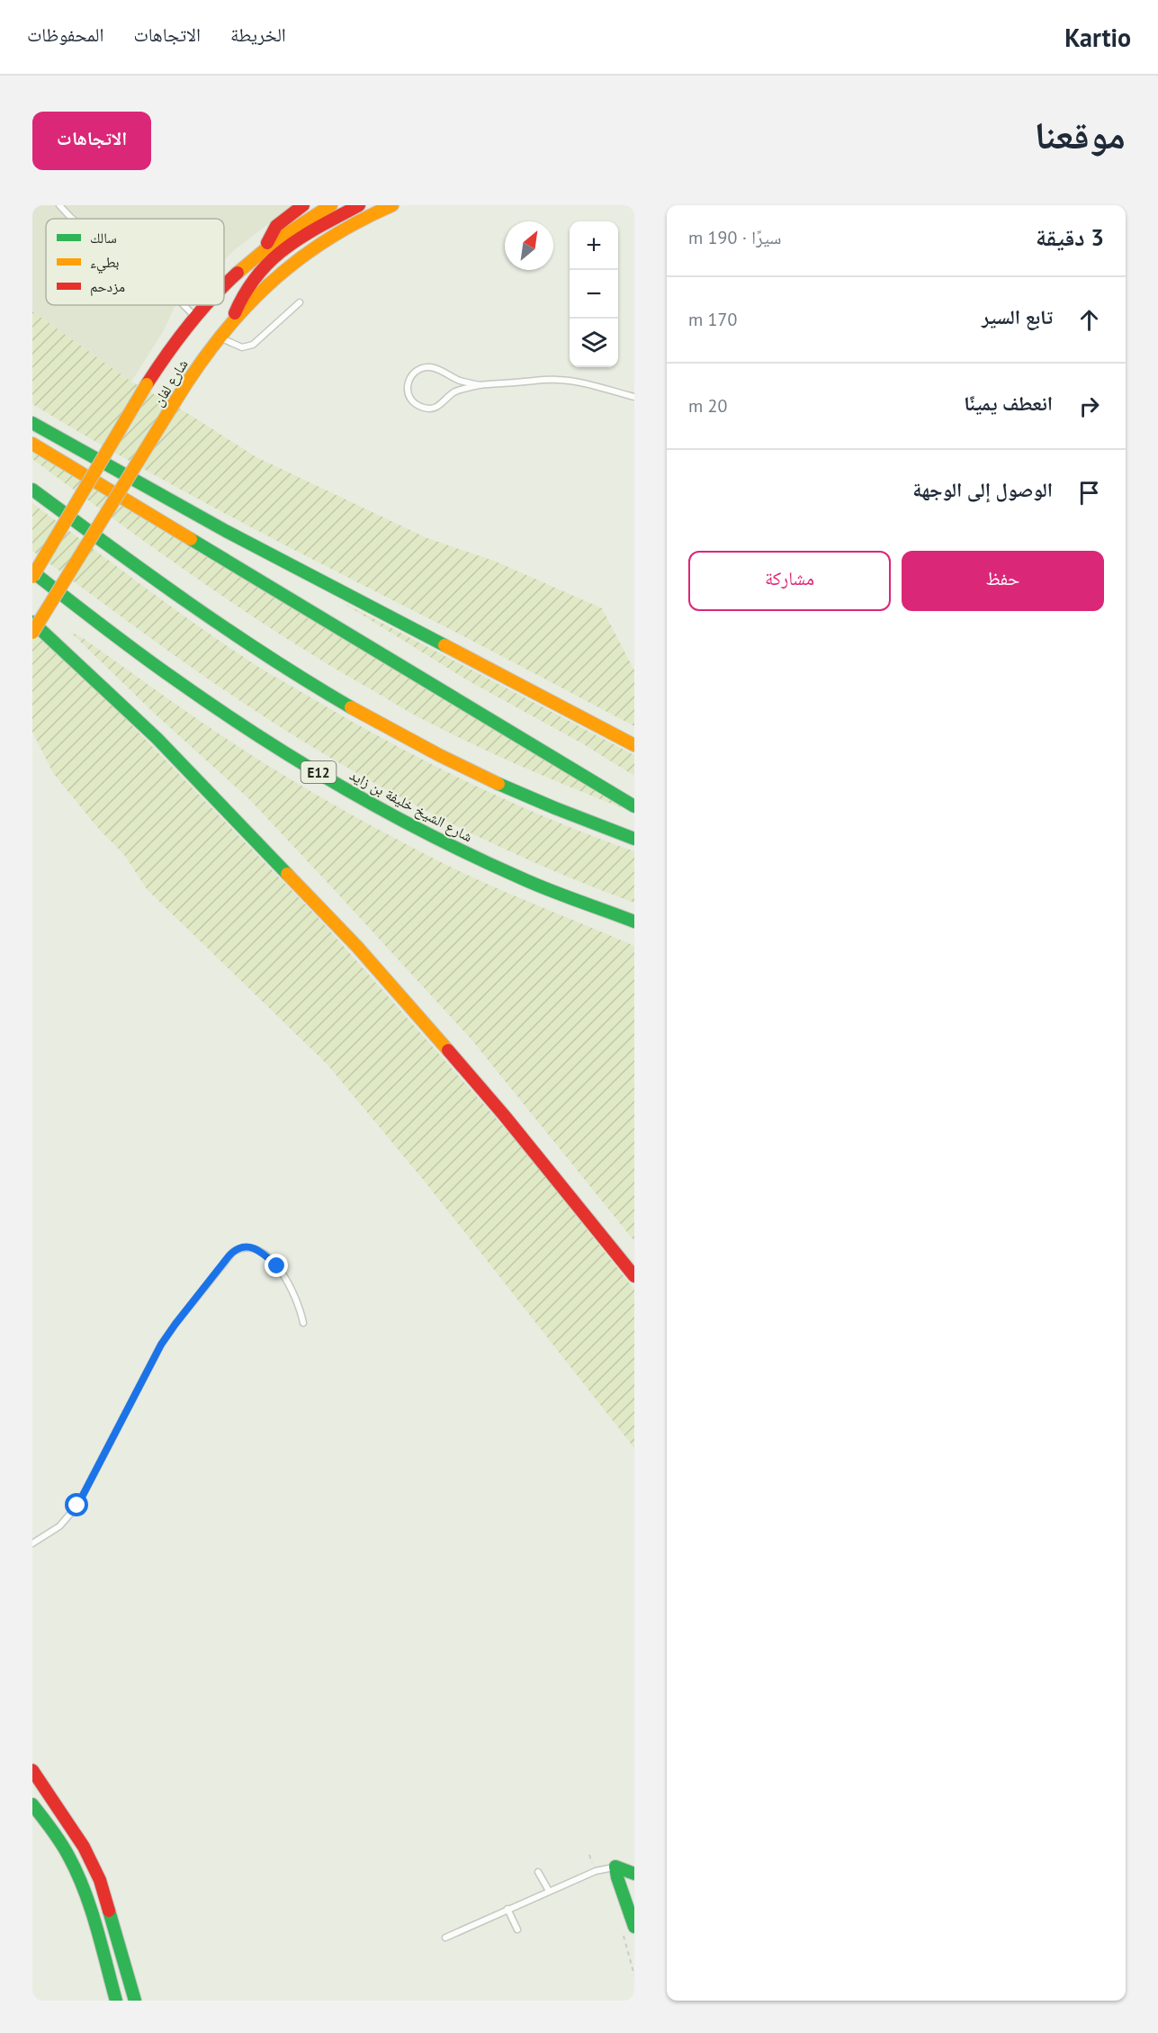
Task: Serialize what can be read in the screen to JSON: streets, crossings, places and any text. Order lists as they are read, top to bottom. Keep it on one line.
{"streets":{"main road":["شارع لفان","E12","شارع الشيخ خليفة بن زايد"]},"legend":["سالك","بطيء","مزدحم"],"north":"top right","page":{"header":"Kartio","nav":["الخريطة","الاتجاهات","المحفوظات"],"title":"موقعنا","buttons":["الاتجاهات",["حفظ","مشاركة"]],"heading":["3 دقيقة","سيرًا · 190 m"],"map_buttons":["+","−"],"list":[["تابع السير","170 m"],["انعطف يمينًا","20 m"],"الوصول إلى الوجهة"]}}
